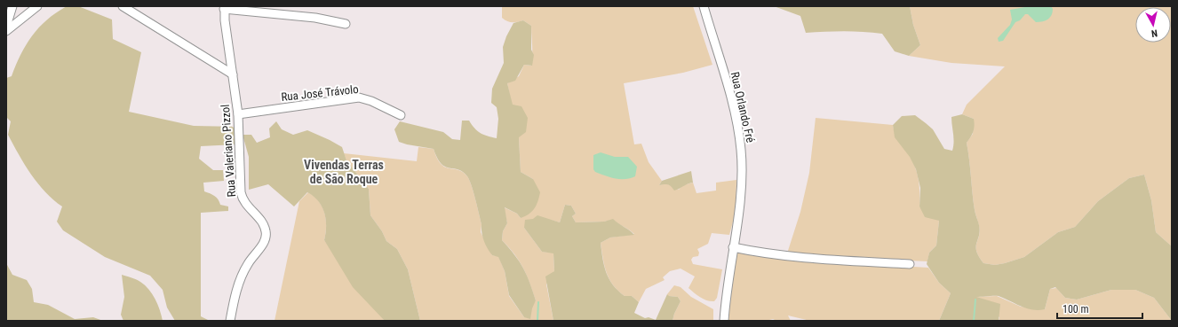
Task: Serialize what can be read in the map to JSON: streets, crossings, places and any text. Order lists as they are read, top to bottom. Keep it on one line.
{"streets":{"street":["Rua José Trávolo","Rua Orlando Fré","Rua Valeriano Pizzol"]},"crossings":[["Rua José Trávolo","Rua Valeriano Pizzol"]],"districts":["Vivendas Terras de São Roque"],"scale_bar":"100 m","north":"bottom"}
